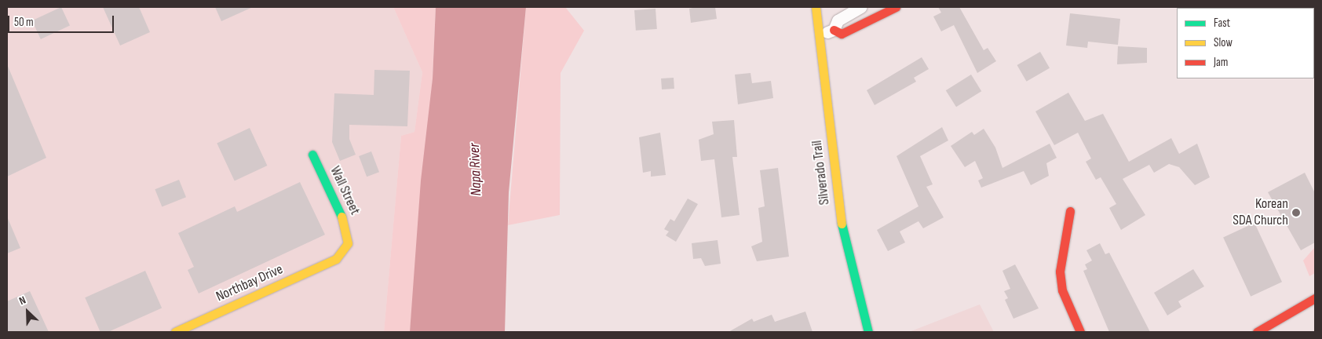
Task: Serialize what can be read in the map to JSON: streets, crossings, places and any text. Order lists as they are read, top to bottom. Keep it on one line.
{"streets":{"street":["Silverado Trail","Wall Street","Northbay Drive"]},"crossings":[["Wall Street","Northbay Drive"]],"water":["Napa River"],"places":["Korean SDA Church"],"legend":["Fast","Slow","Jam"],"scale_bar":"50 m","north":"top left"}
